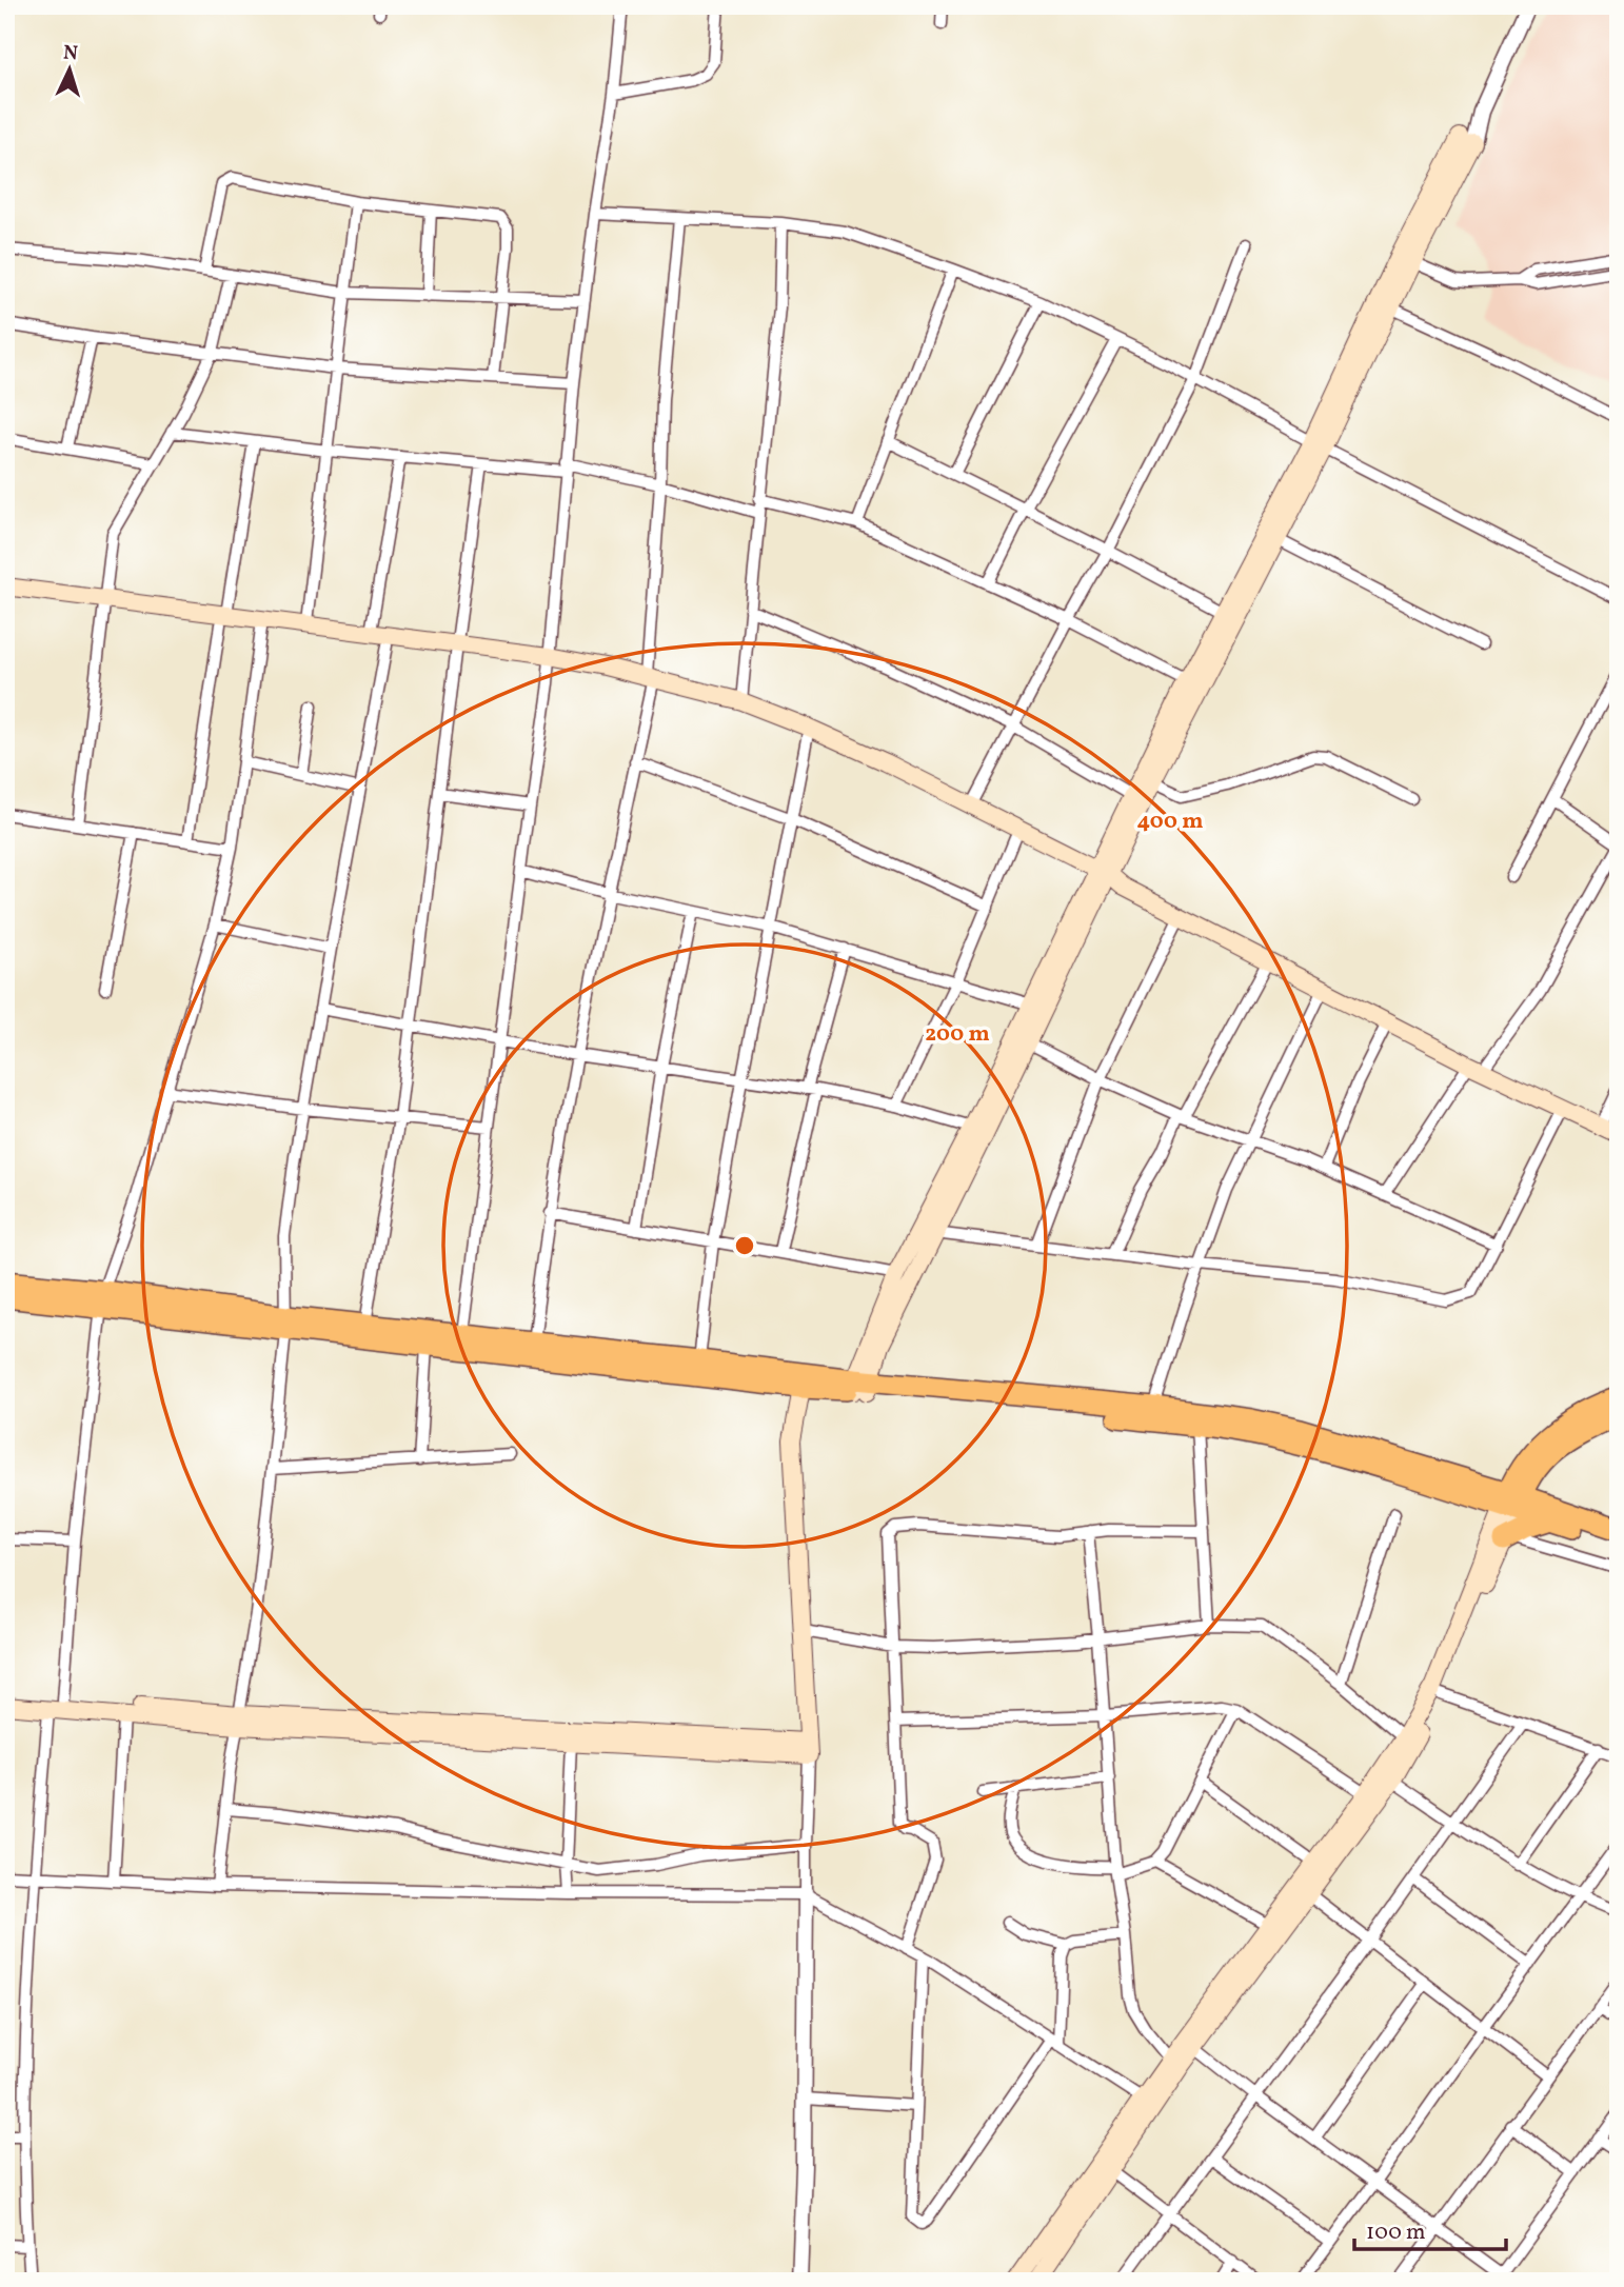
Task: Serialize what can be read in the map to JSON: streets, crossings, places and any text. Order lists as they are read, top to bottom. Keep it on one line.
{"scale_bar":"100 m","north":"top","rings":["400 m","200 m"]}
